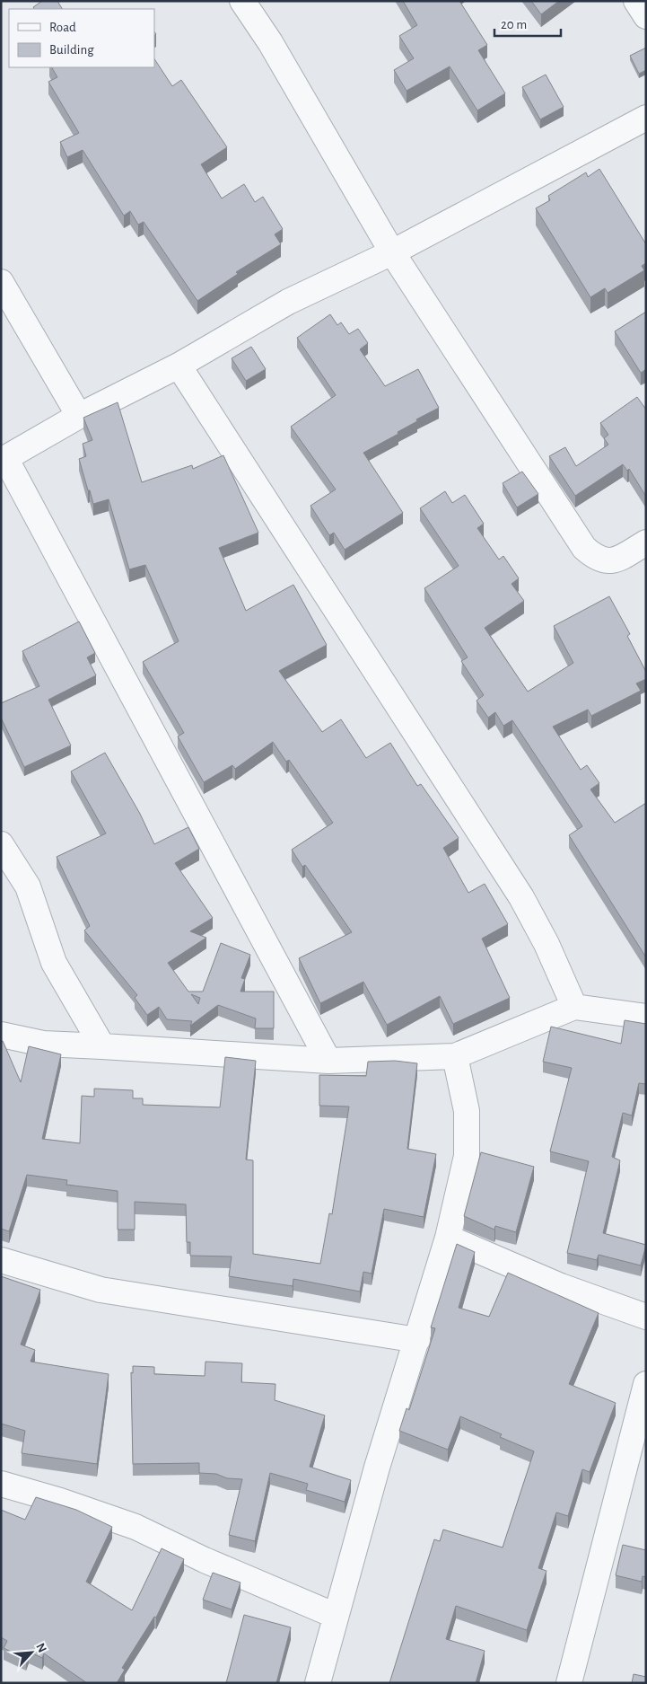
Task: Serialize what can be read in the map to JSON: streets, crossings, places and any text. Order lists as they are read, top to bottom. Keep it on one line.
{"legend":["Road","Building"],"scale_bar":"20 m","north":"top right"}
